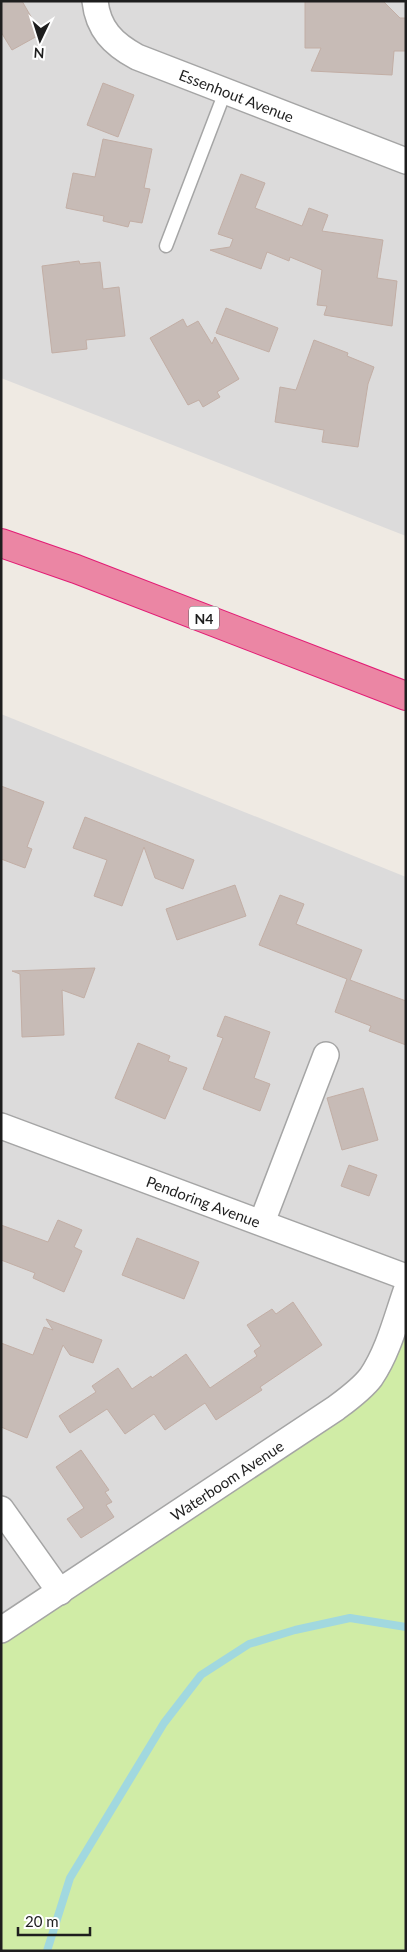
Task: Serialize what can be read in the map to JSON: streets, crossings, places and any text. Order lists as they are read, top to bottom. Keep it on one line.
{"streets":{"highway":["N4"],"street":["Essenhout Avenue","Pendoring Avenue","Waterboom Avenue"]},"scale_bar":"20 m","north":"bottom"}
